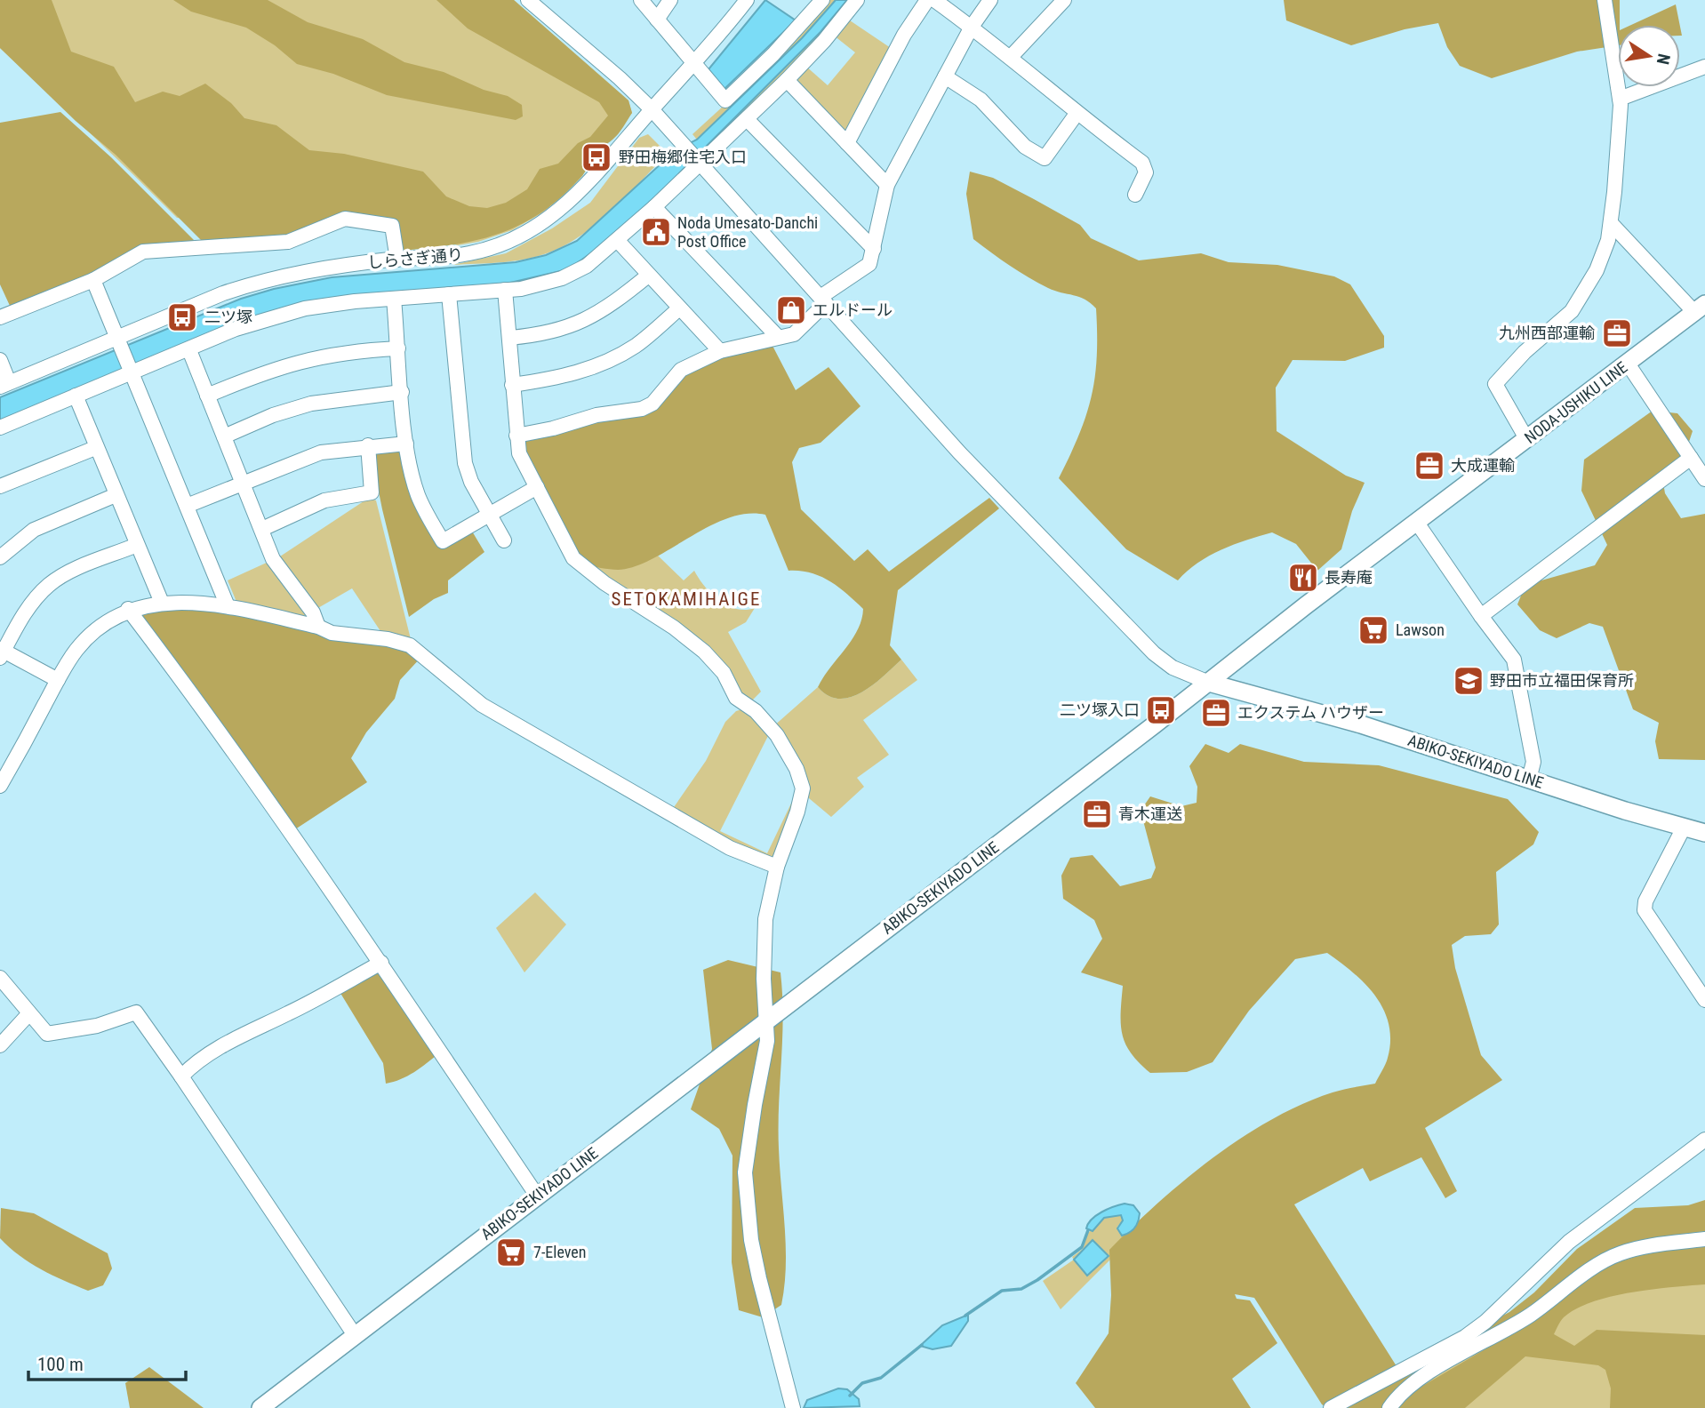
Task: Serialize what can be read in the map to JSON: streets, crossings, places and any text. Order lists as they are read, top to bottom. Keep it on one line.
{"streets":{"main road":["NODA-USHIKU LINE","ABIKO-SEKIYADO LINE"],"street":["しらさぎ通り"]},"crossings":[["NODA-USHIKU LINE","ABIKO-SEKIYADO LINE"]],"districts":["SETOKAMIHAIGE"],"places":{"bus stop":["野田梅郷住宅入口","二ツ塚","二ツ塚入口"],"public building":["Noda Umesato-Danchi Post Office"],"shop":["エルドール"],"office":["九州西部運輸","大成運輸","エクステム ハウザー","青木運送"],"restaurant":["長寿庵"],"supermarket":["Lawson","7-Eleven"],"school or university":["野田市立福田保育所"]},"scale_bar":"100 m","north":"right"}
